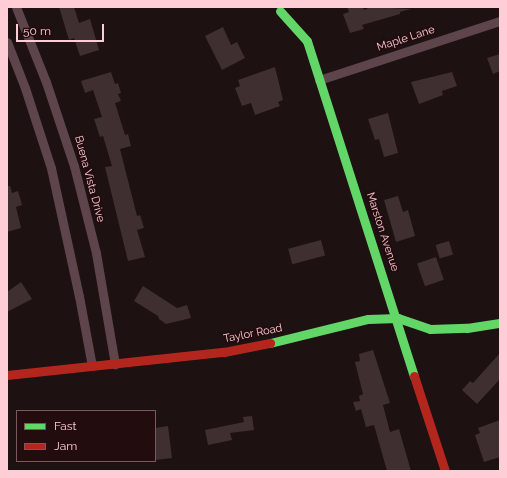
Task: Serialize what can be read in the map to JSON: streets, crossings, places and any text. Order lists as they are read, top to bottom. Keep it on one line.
{"streets":{"street":["Maple Lane","Buena Vista Drive","Marston Avenue","Taylor Road"]},"crossings":[["Maple Lane","Marston Avenue"],["Buena Vista Drive","Taylor Road"],["Marston Avenue","Taylor Road"]],"legend":["Fast","Jam"],"scale_bar":"50 m"}
